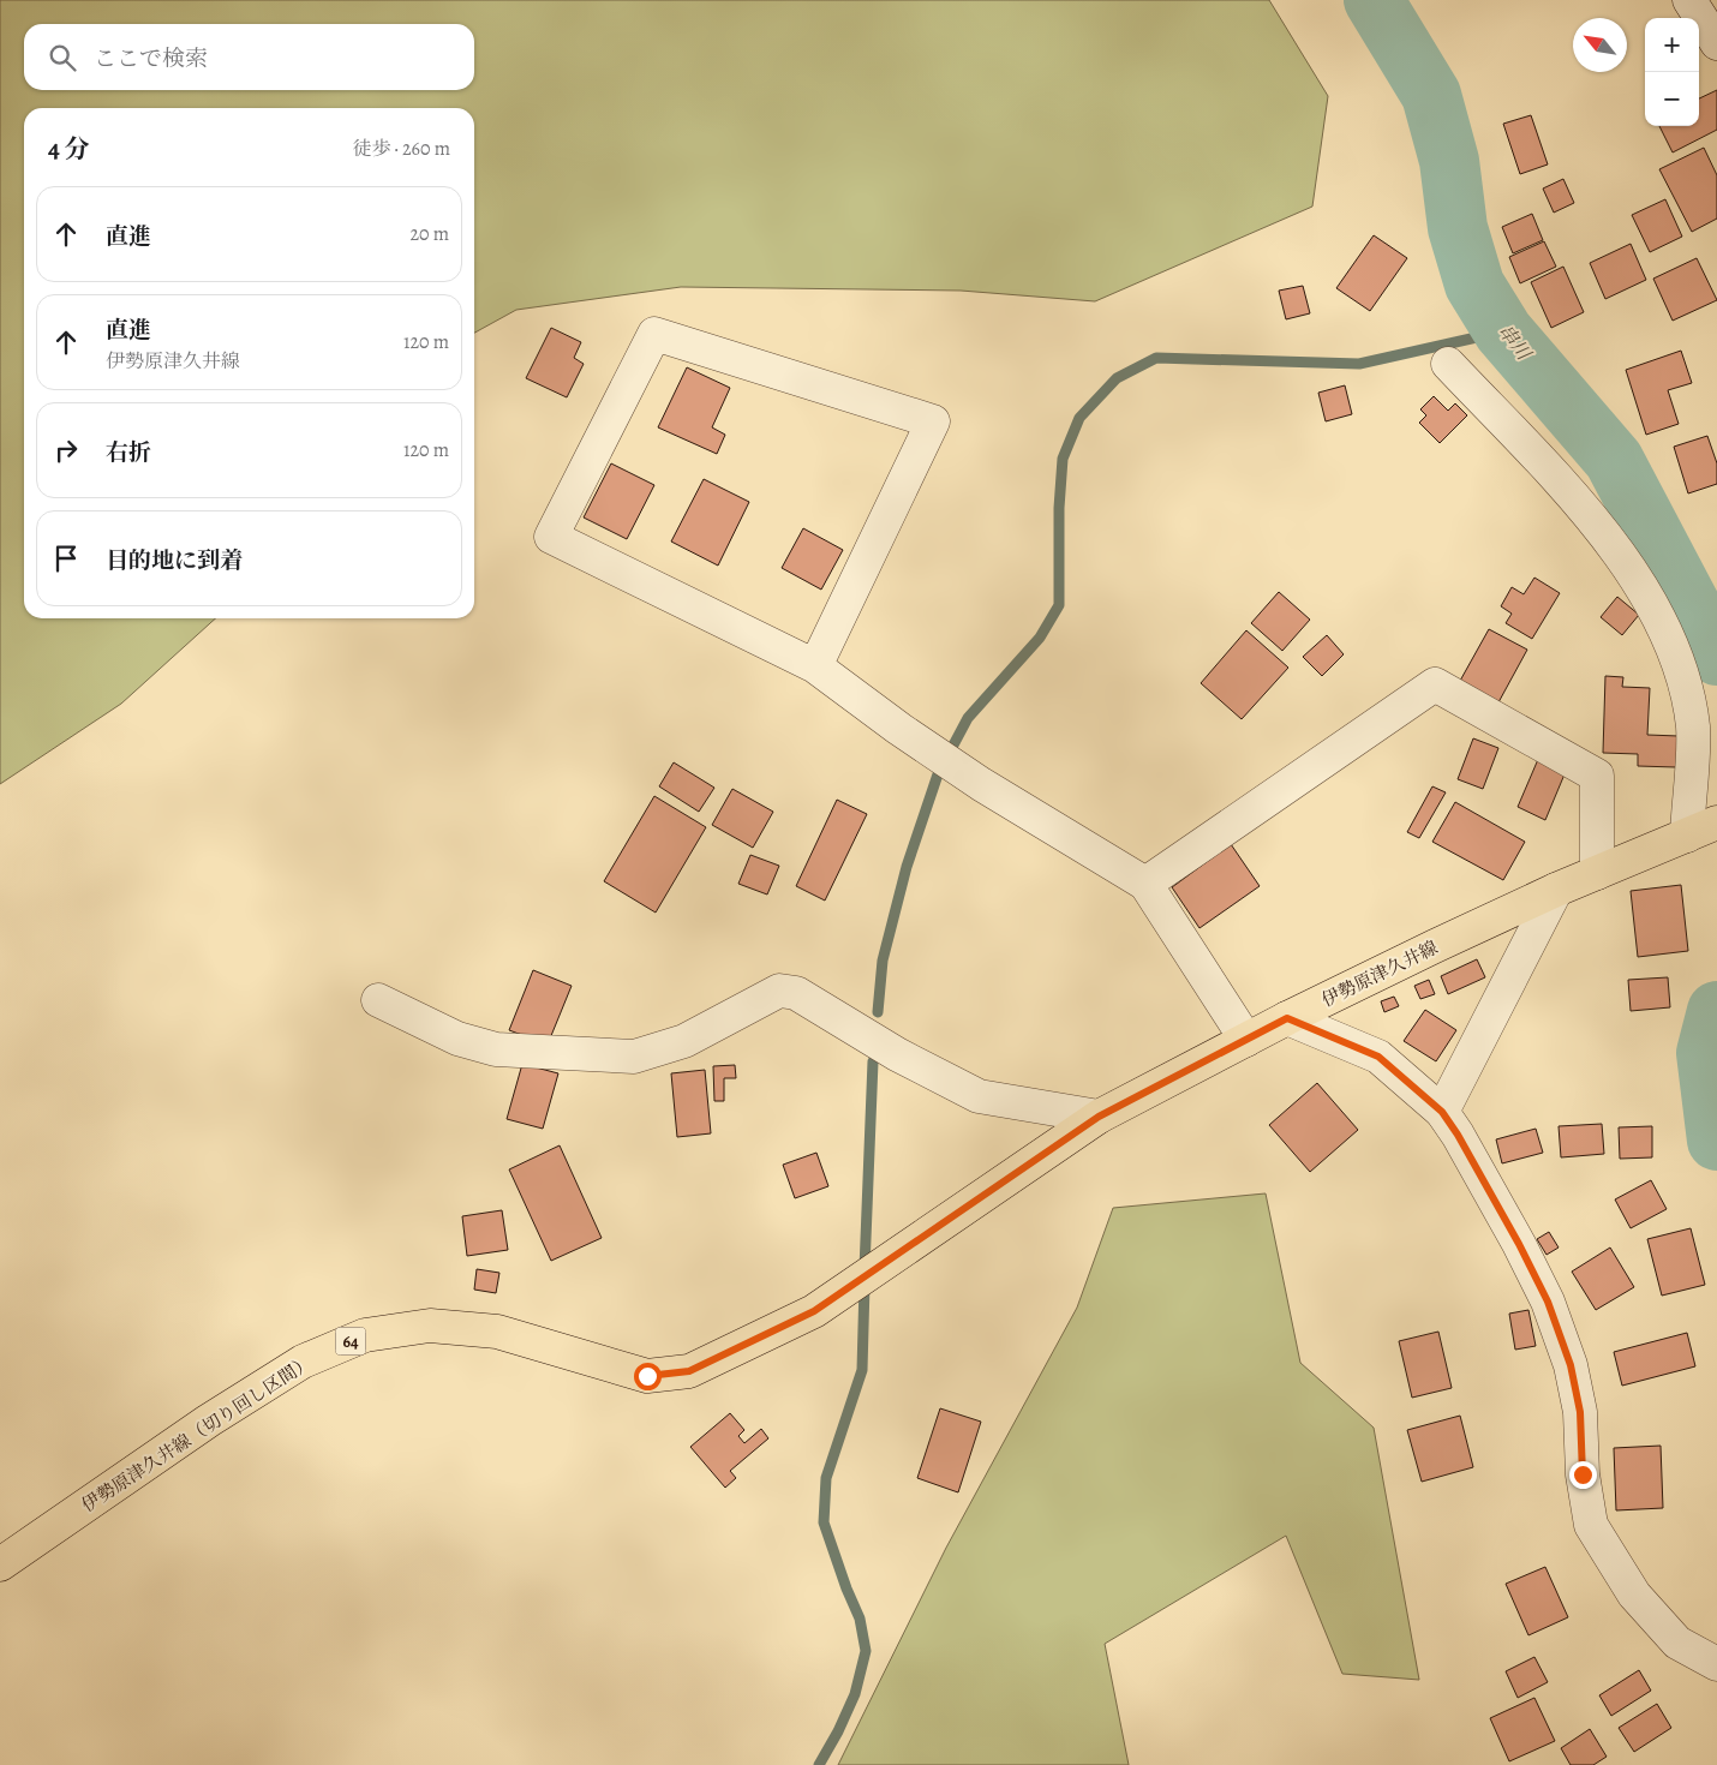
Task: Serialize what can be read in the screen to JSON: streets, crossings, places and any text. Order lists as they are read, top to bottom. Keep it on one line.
{"streets":{"main road":["伊勢原津久井線","64","伊勢原津久井線（切り回し区間）"]},"crossings":[["伊勢原津久井線","伊勢原津久井線（切り回し区間）"]],"water":["串川"],"north":"top left","page":{"map_buttons":["+","−"],"search":"ここで検索","heading":["4 分","徒歩 · 260 m"],"list":[["直進","20 m"],["直進","伊勢原津久井線","120 m"],["右折","120 m"],"目的地に到着"]}}
